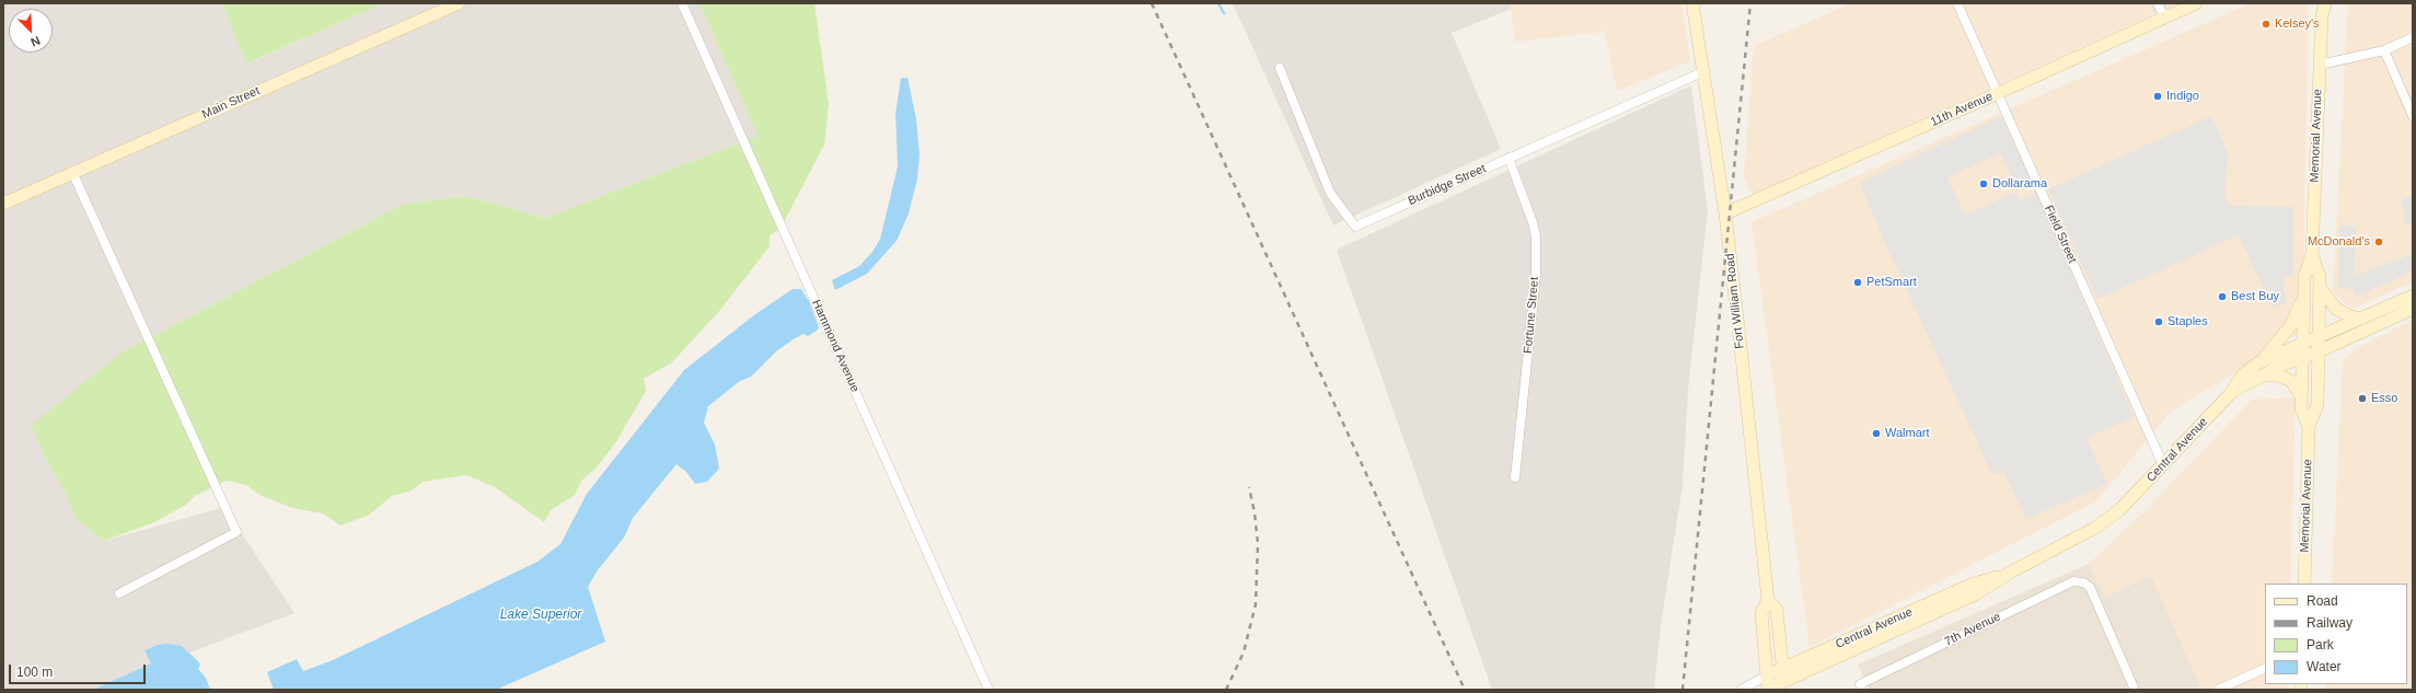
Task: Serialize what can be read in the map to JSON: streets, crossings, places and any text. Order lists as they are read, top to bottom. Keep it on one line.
{"streets":{"main road":["Main Street","11th Avenue","Memorial Avenue","Fort William Road","Central Avenue"],"street":["Burbidge Street","Field Street","Fortune Street","Hammond Avenue","7th Avenue"]},"crossings":[["11th Avenue","Field Street"],["11th Avenue","Fort William Road"],["Memorial Avenue","Central Avenue"],["Burbidge Street","Fort William Road"],["Burbidge Street","Fortune Street"],["Field Street","Central Avenue"],["Fort William Road","Central Avenue"]],"water":["Lake Superior"],"places":["Kelsey's","Indigo","Dollarama","McDonald's","PetSmart","Best Buy","Staples","Esso","Walmart"],"legend":["Road","Railway","Park","Water"],"scale_bar":"100 m","north":"bottom right"}
